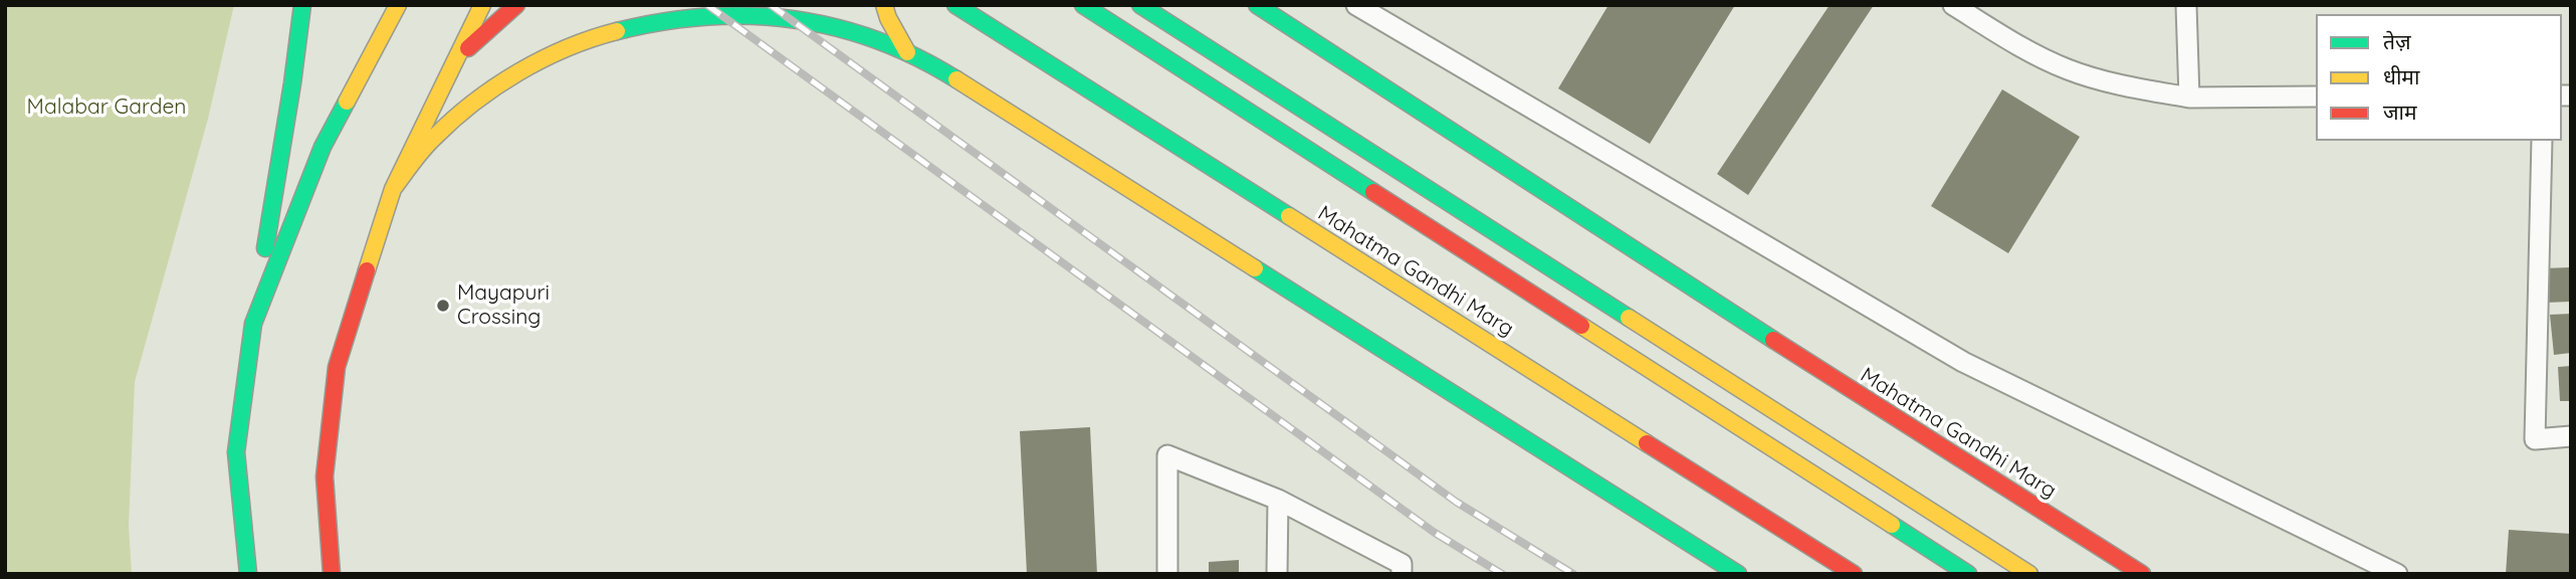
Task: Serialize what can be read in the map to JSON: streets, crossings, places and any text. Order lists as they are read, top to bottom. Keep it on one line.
{"streets":{"main road":["Mahatma Gandhi Marg"]},"parks":["Malabar Garden"],"places":["Mayapuri Crossing"],"legend":["तेज़","धीमा","जाम"]}
